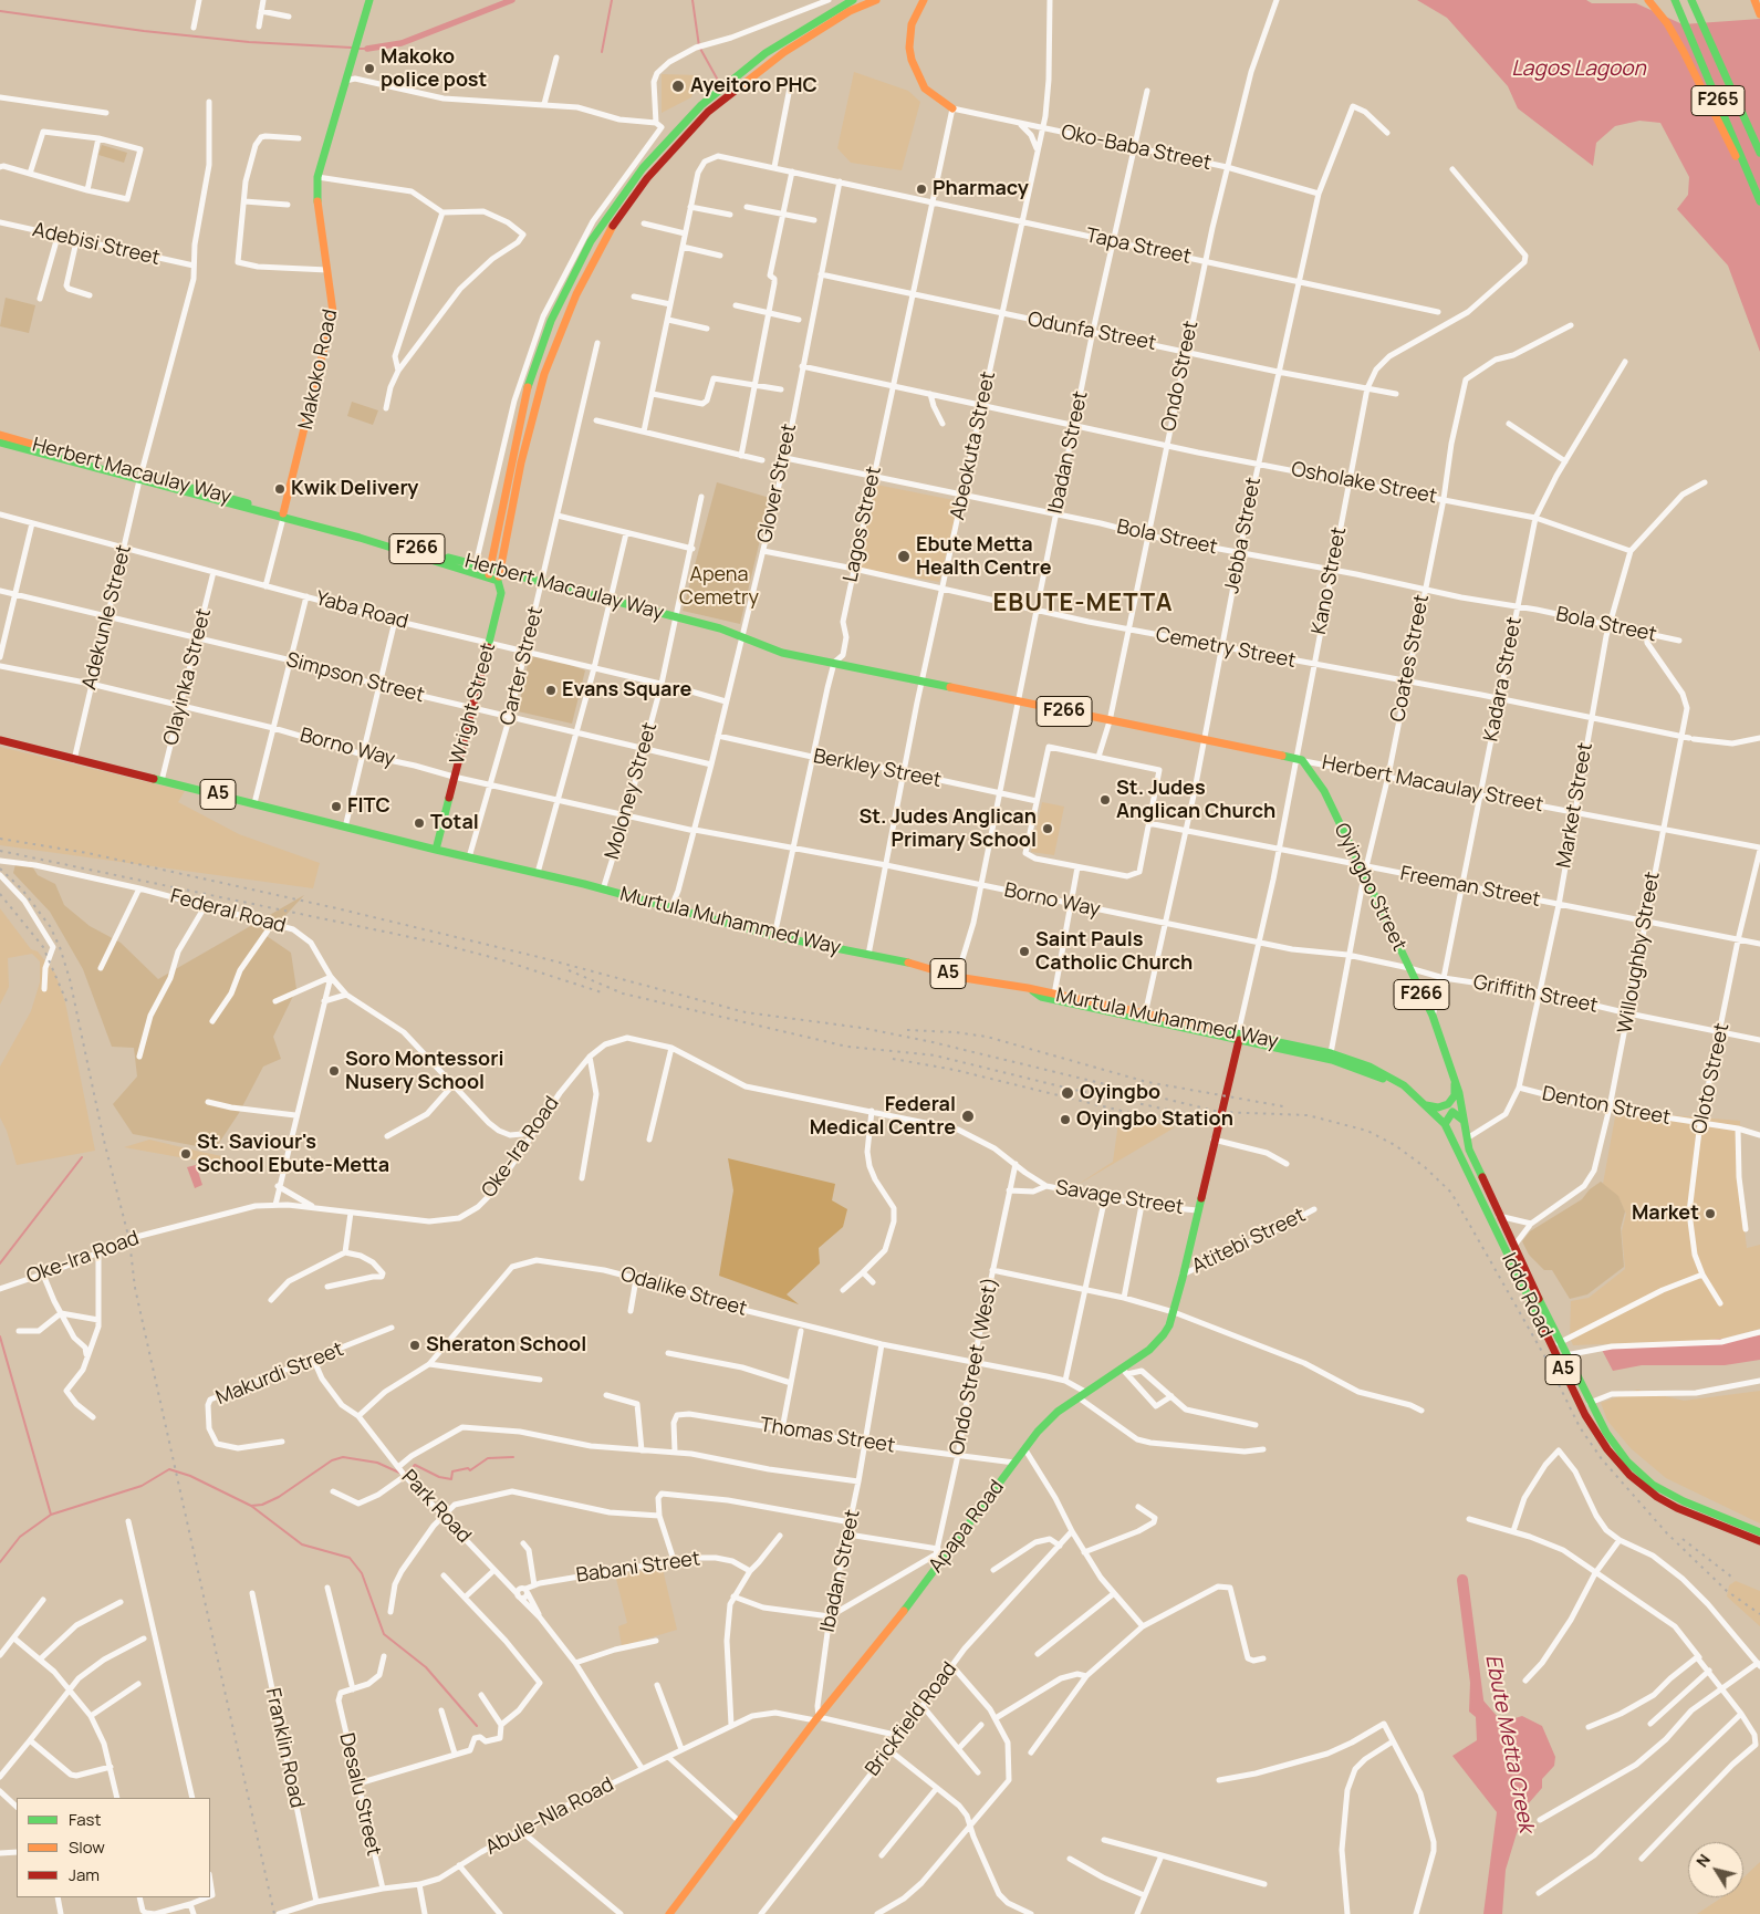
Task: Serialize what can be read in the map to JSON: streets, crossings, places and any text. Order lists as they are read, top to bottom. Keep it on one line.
{"streets":{"main road":["F265","Makoko Road","Herbert Macaulay Way","F266","Wright Street","A5","Oyingbo Street","Murtula Muhammed Way","Iddo Road","Apapa Road"],"street":["Oko-Baba Street","Adebisi Street","Tapa Street","Odunfa Street","Ondo Street","Abeokuta Street","Ibadan Street","Glover Street","Osholake Street","Lagos Street","Jebba Street","Bola Street","Kano Street","Yaba Road","Adekunle Street","Cemetry Street","Coates Street","Carter Street","Olayinka Street","Simpson Street","Kadara Street","Borno Way","Berkley Street","Herbert Macaulay Street","Moloney Street","Market Street","Freeman Street","Federal Road","Willoughby Street","Griffith Street","Oloto Street","Denton Street","Oke-Ira Road","Savage Street","Atitebi Street","Odalike Street","Ondo Street (West)","Makurdi Street","Thomas Street","Park Road","Babani Street","Brickfield Road","Franklin Road","Desalu Street","Abule-Nla Road"]},"crossings":[["Oko-Baba Street","Ondo Street"],["Oko-Baba Street","Abeokuta Street"],["Oko-Baba Street","Ibadan Street"],["Oko-Baba Street","Lagos Street"],["Oko-Baba Street","Jebba Street"],["Adebisi Street","Adekunle Street"],["Tapa Street","Ondo Street"],["Tapa Street","Abeokuta Street"],["Tapa Street","Ibadan Street"],["Tapa Street","Glover Street"],["Tapa Street","Lagos Street"],["Tapa Street","Jebba Street"],["Odunfa Street","Ondo Street"],["Odunfa Street","Abeokuta Street"],["Odunfa Street","Ibadan Street"],["Odunfa Street","Glover Street"],["Odunfa Street","Lagos Street"],["Odunfa Street","Jebba Street"],["Odunfa Street","Kano Street"],["Makoko Road","Herbert Macaulay Way"],["Ondo Street","Herbert Macaulay Way"],["Ondo Street","Osholake Street"],["Ondo Street","Bola Street"],["Ondo Street","Cemetry Street"],["Abeokuta Street","Herbert Macaulay Way"],["Abeokuta Street","Osholake Street"],["Abeokuta Street","Bola Street"],["Abeokuta Street","Cemetry Street"],["Abeokuta Street","Borno Way"],["Abeokuta Street","Berkley Street"],["Abeokuta Street","Murtula Muhammed Way"],["Ibadan Street","Herbert Macaulay Way"],["Ibadan Street","Osholake Street"],["Ibadan Street","Bola Street"],["Ibadan Street","Cemetry Street"],["Ibadan Street","Borno Way"],["Ibadan Street","Berkley Street"],["Ibadan Street","Murtula Muhammed Way"],["Ibadan Street","Odalike Street"],["Ibadan Street","Thomas Street"],["Ibadan Street","Apapa Road"],["Ibadan Street","Abule-Nla Road"],["Herbert Macaulay Way","Glover Street"],["Herbert Macaulay Way","Lagos Street"],["Herbert Macaulay Way","Jebba Street"],["Herbert Macaulay Way","Kano Street"],["Herbert Macaulay Way","Adekunle Street"],["Herbert Macaulay Way","Carter Street"],["Herbert Macaulay Way","Wright Street"],["Herbert Macaulay Way","Herbert Macaulay Street"],["Herbert Macaulay Way","Moloney Street"],["Herbert Macaulay Way","Oyingbo Street"],["Glover Street","Osholake Street"],["Glover Street","Bola Street"],["Glover Street","Yaba Road"],["Glover Street","Cemetry Street"],["Glover Street","Simpson Street"],["Glover Street","Borno Way"],["Glover Street","Berkley Street"],["Glover Street","Murtula Muhammed Way"],["Osholake Street","Lagos Street"],["Osholake Street","Jebba Street"],["Osholake Street","Kano Street"],["Osholake Street","Coates Street"],["Osholake Street","Kadara Street"],["Osholake Street","Market Street"],["Lagos Street","Bola Street"],["Lagos Street","Cemetry Street"],["Lagos Street","Borno Way"],["Lagos Street","Berkley Street"],["Lagos Street","Murtula Muhammed Way"],["Jebba Street","Bola Street"],["Jebba Street","Cemetry Street"],["Jebba Street","Borno Way"],["Jebba Street","Freeman Street"],["Jebba Street","Murtula Muhammed Way"],["Bola Street","Kano Street"],["Bola Street","Coates Street"],["Bola Street","Kadara Street"],["Bola Street","Market Street"],["Bola Street","Willoughby Street"],["Kano Street","Cemetry Street"],["Kano Street","Borno Way"],["Kano Street","Herbert Macaulay Street"],["Kano Street","Oyingbo Street"],["Kano Street","Freeman Street"],["Kano Street","Murtula Muhammed Way"],["Kano Street","Apapa Road"],["Yaba Road","Adekunle Street"],["Yaba Road","Carter Street"],["Yaba Road","Olayinka Street"],["Yaba Road","Wright Street"],["Yaba Road","Moloney Street"],["Adekunle Street","Simpson Street"],["Adekunle Street","Borno Way"],["Adekunle Street","Murtula Muhammed Way"],["Cemetry Street","Coates Street"],["Cemetry Street","Kadara Street"],["Cemetry Street","Market Street"],["Cemetry Street","Willoughby Street"],["Coates Street","Borno Way"],["Coates Street","Herbert Macaulay Street"],["Coates Street","Oyingbo Street"],["Coates Street","Freeman Street"],["Coates Street","Murtula Muhammed Way"],["Carter Street","Simpson Street"],["Carter Street","Borno Way"],["Carter Street","Murtula Muhammed Way"],["Olayinka Street","Simpson Street"],["Olayinka Street","Borno Way"],["Olayinka Street","Murtula Muhammed Way"],["Simpson Street","Wright Street"],["Simpson Street","Moloney Street"],["Kadara Street","Herbert Macaulay Street"],["Kadara Street","Oyingbo Street"],["Kadara Street","Freeman Street"],["Kadara Street","Griffith Street"],["Wright Street","Borno Way"],["Wright Street","Murtula Muhammed Way"],["Borno Way","Moloney Street"],["Borno Way","Oyingbo Street"],["Borno Way","Griffith Street"],["Herbert Macaulay Street","Market Street"],["Herbert Macaulay Street","Oyingbo Street"],["Herbert Macaulay Street","Willoughby Street"],["Herbert Macaulay Street","Oloto Street"],["Moloney Street","Murtula Muhammed Way"],["Market Street","Freeman Street"],["Market Street","Griffith Street"],["Market Street","Denton Street"],["Market Street","Iddo Road"],["Oyingbo Street","Freeman Street"],["Oyingbo Street","Griffith Street"],["Oyingbo Street","Iddo Road"],["Freeman Street","Willoughby Street"],["Freeman Street","Oloto Street"],["Federal Road","Oke-Ira Road"],["Murtula Muhammed Way","Iddo Road"],["Murtula Muhammed Way","Apapa Road"],["Willoughby Street","Griffith Street"],["Willoughby Street","Denton Street"],["Willoughby Street","Iddo Road"],["Griffith Street","Oloto Street"],["Oloto Street","Denton Street"],["Oke-Ira Road","Savage Street"],["Oke-Ira Road","Ondo Street (West)"],["Savage Street","Ondo Street (West)"],["Savage Street","Apapa Road"],["Atitebi Street","Apapa Road"],["Odalike Street","Ondo Street (West)"],["Odalike Street","Park Road"],["Odalike Street","Apapa Road"],["Ondo Street (West)","Thomas Street"],["Ondo Street (West)","Apapa Road"],["Makurdi Street","Park Road"],["Thomas Street","Apapa Road"],["Park Road","Abule-Nla Road"],["Apapa Road","Abule-Nla Road"],["Franklin Road","Abule-Nla Road"],["Desalu Street","Abule-Nla Road"]],"districts":["EBUTE-METTA"],"water":["Lagos Lagoon","Ebute Metta Creek"],"parks":["Apena Cemetry"],"places":["Makoko police post","Ayeitoro PHC","Pharmacy","Kwik Delivery","Ebute Metta Health Centre","Evans Square","St. Judes Anglican Church","FITC","Total","St. Judes Anglican Primary School","Saint Pauls Catholic Church","Soro Montessori Nusery School","Oyingbo","Federal Medical Centre","Oyingbo Station","St. Saviour's School Ebute-Metta","Market","Sheraton School"],"legend":["Fast","Slow","Jam"],"north":"top left"}
